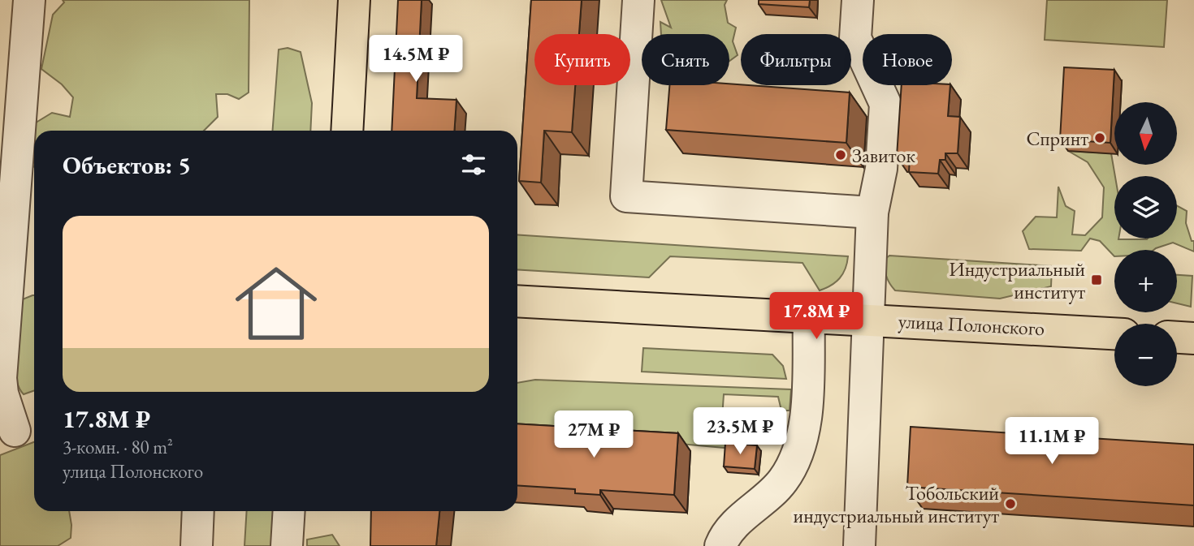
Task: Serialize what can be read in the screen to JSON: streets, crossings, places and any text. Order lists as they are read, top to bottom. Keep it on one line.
{"streets":{"main road":["улица Полонского"]},"places":{"other":["Спринт","Завиток","Тобольский индустриальный институт"],"transit":["Индустриальный институт"]},"north":"bottom","page":{"chip":["Купить","Снять","Фильтры","Новое"],"price":["14.5M ₽","17.8M ₽","23.5M ₽","27M ₽","11.1M ₽"],"map_buttons":["+","−"],"heading":"Объектов: 5","list":[{"name":"17.8M ₽","note":"3-комн. · 80 m² · улица Полонского"}]}}
